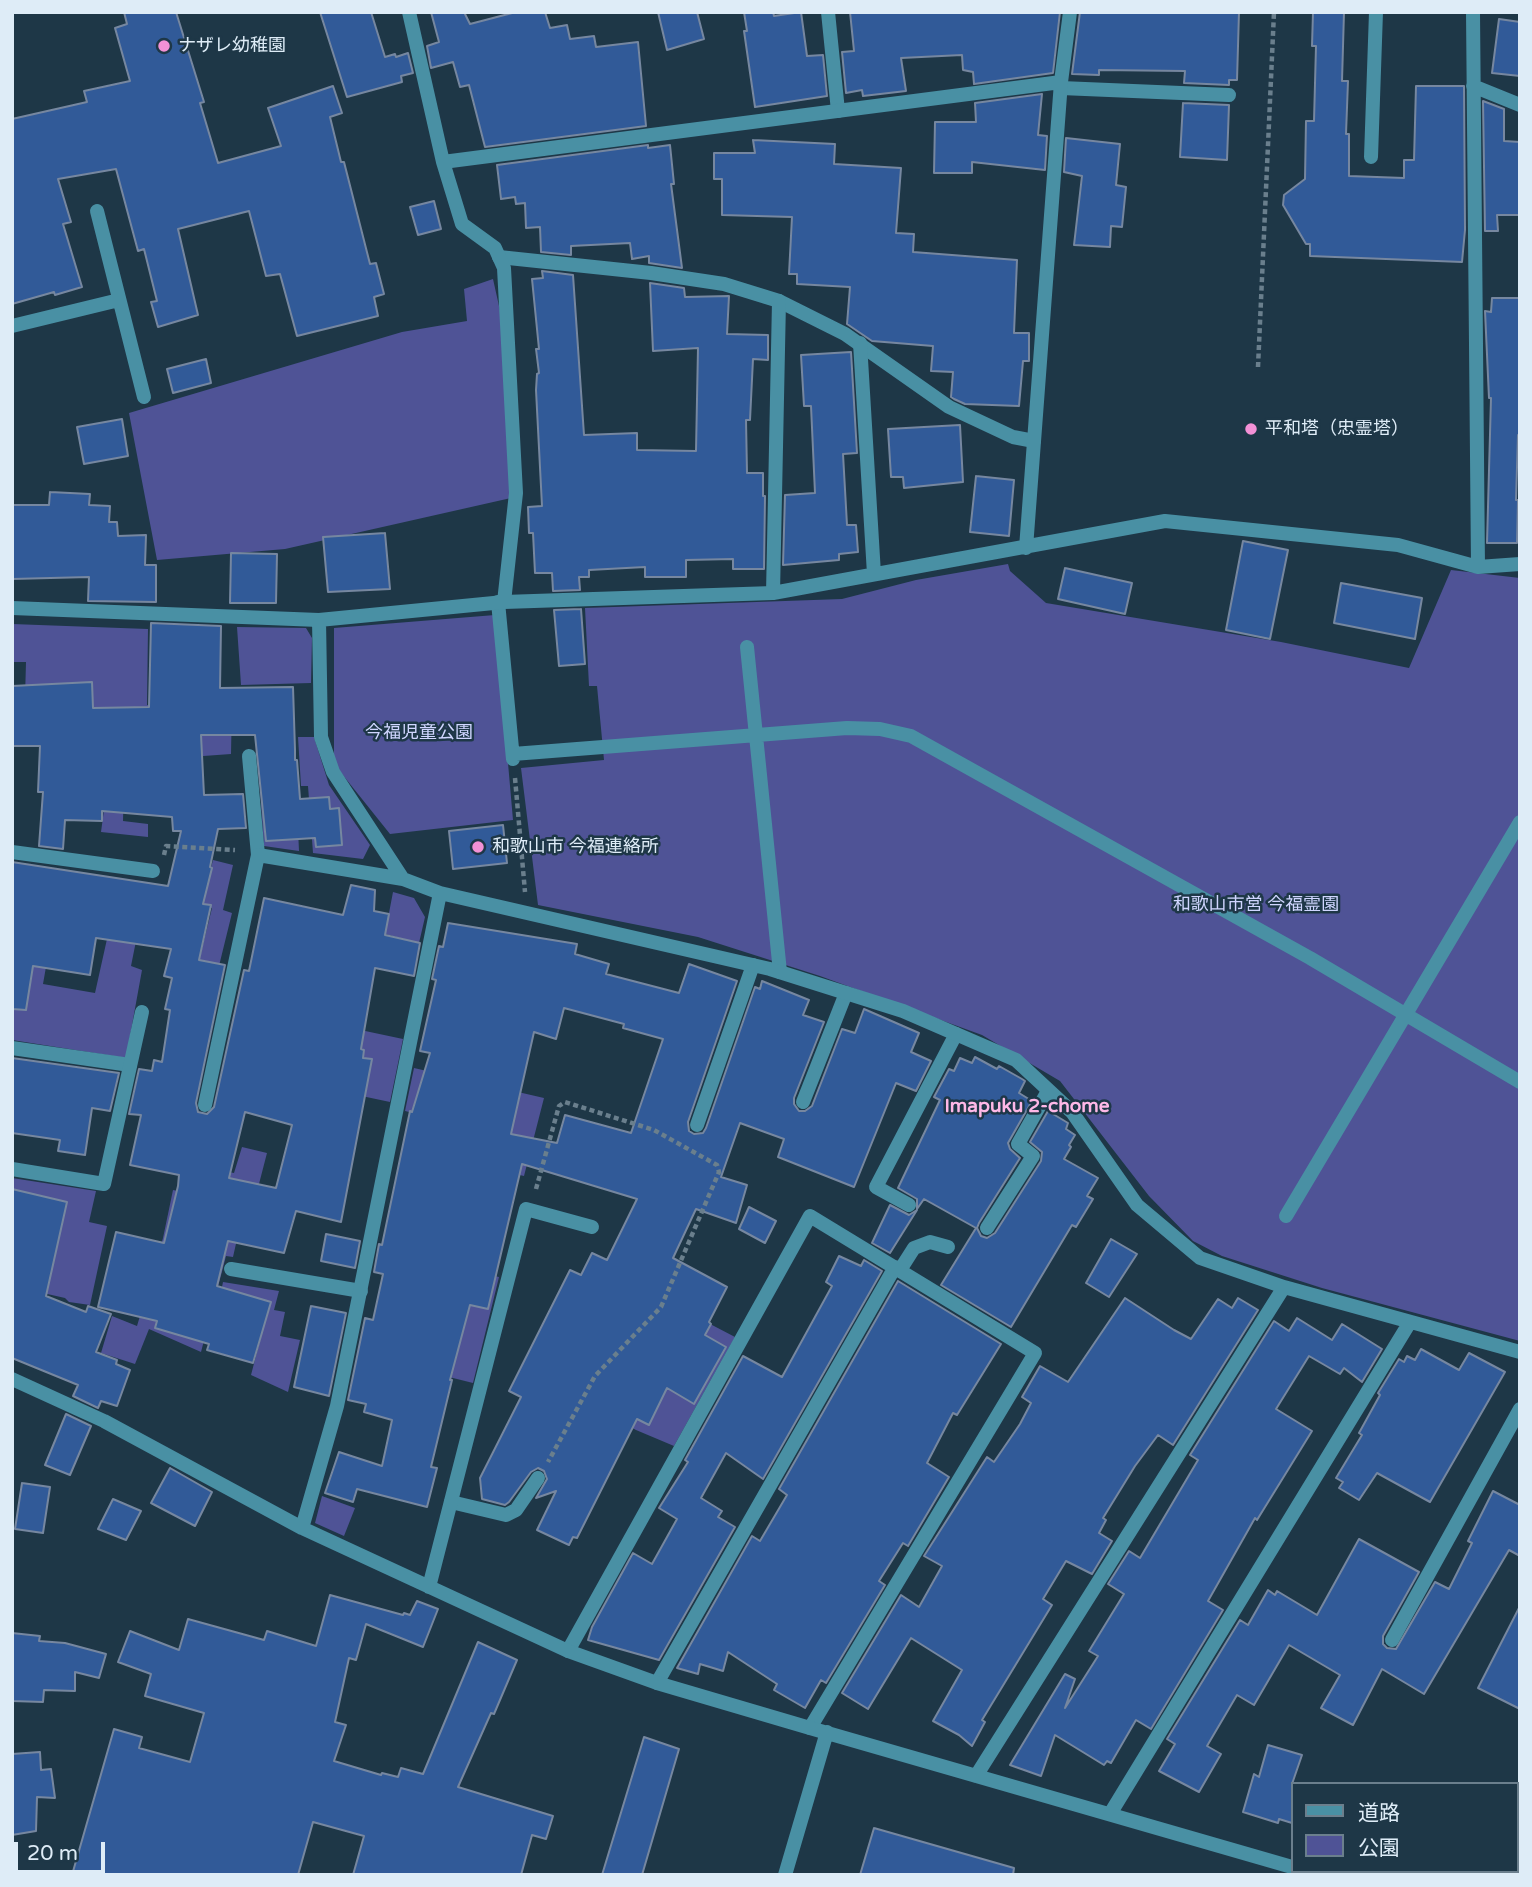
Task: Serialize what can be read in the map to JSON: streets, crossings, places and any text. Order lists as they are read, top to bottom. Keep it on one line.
{"districts":["Imapuku 2-chome"],"parks":["今福児童公園","和歌山市営 今福霊園"],"places":["ナザレ幼稚園","平和塔（忠霊塔）","和歌山市 今福連絡所"],"legend":["道路","公園"],"scale_bar":"20 m"}
